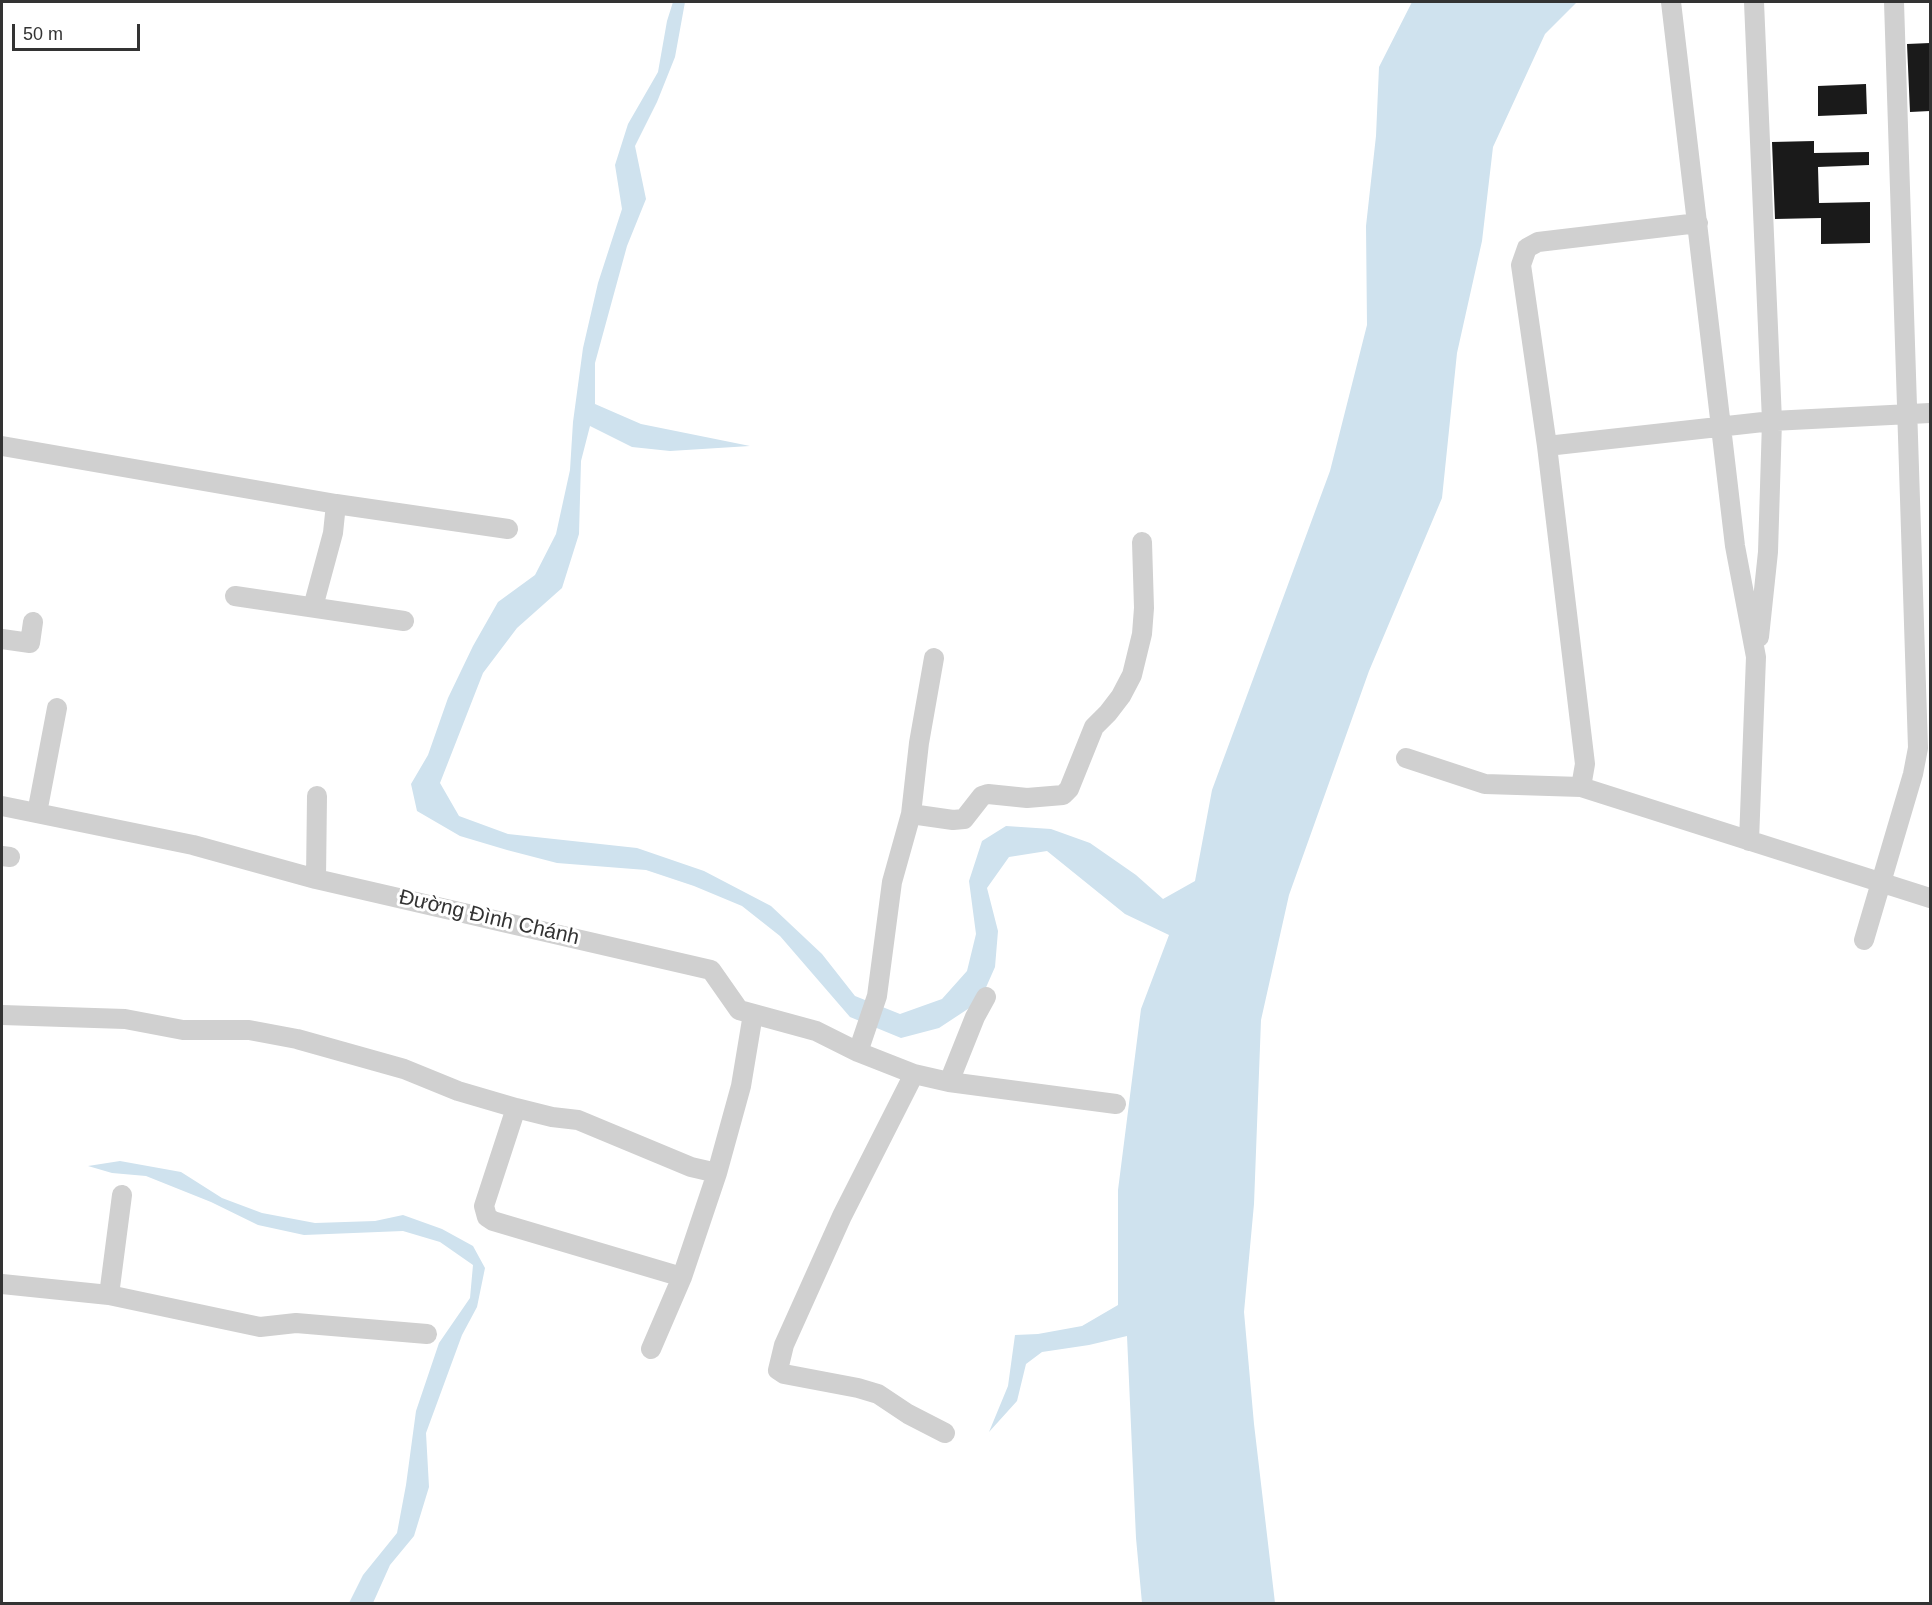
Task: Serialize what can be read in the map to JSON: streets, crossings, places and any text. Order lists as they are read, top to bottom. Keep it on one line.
{"streets":{"street":["Đường Đình Chánh"]},"scale_bar":"50 m"}
